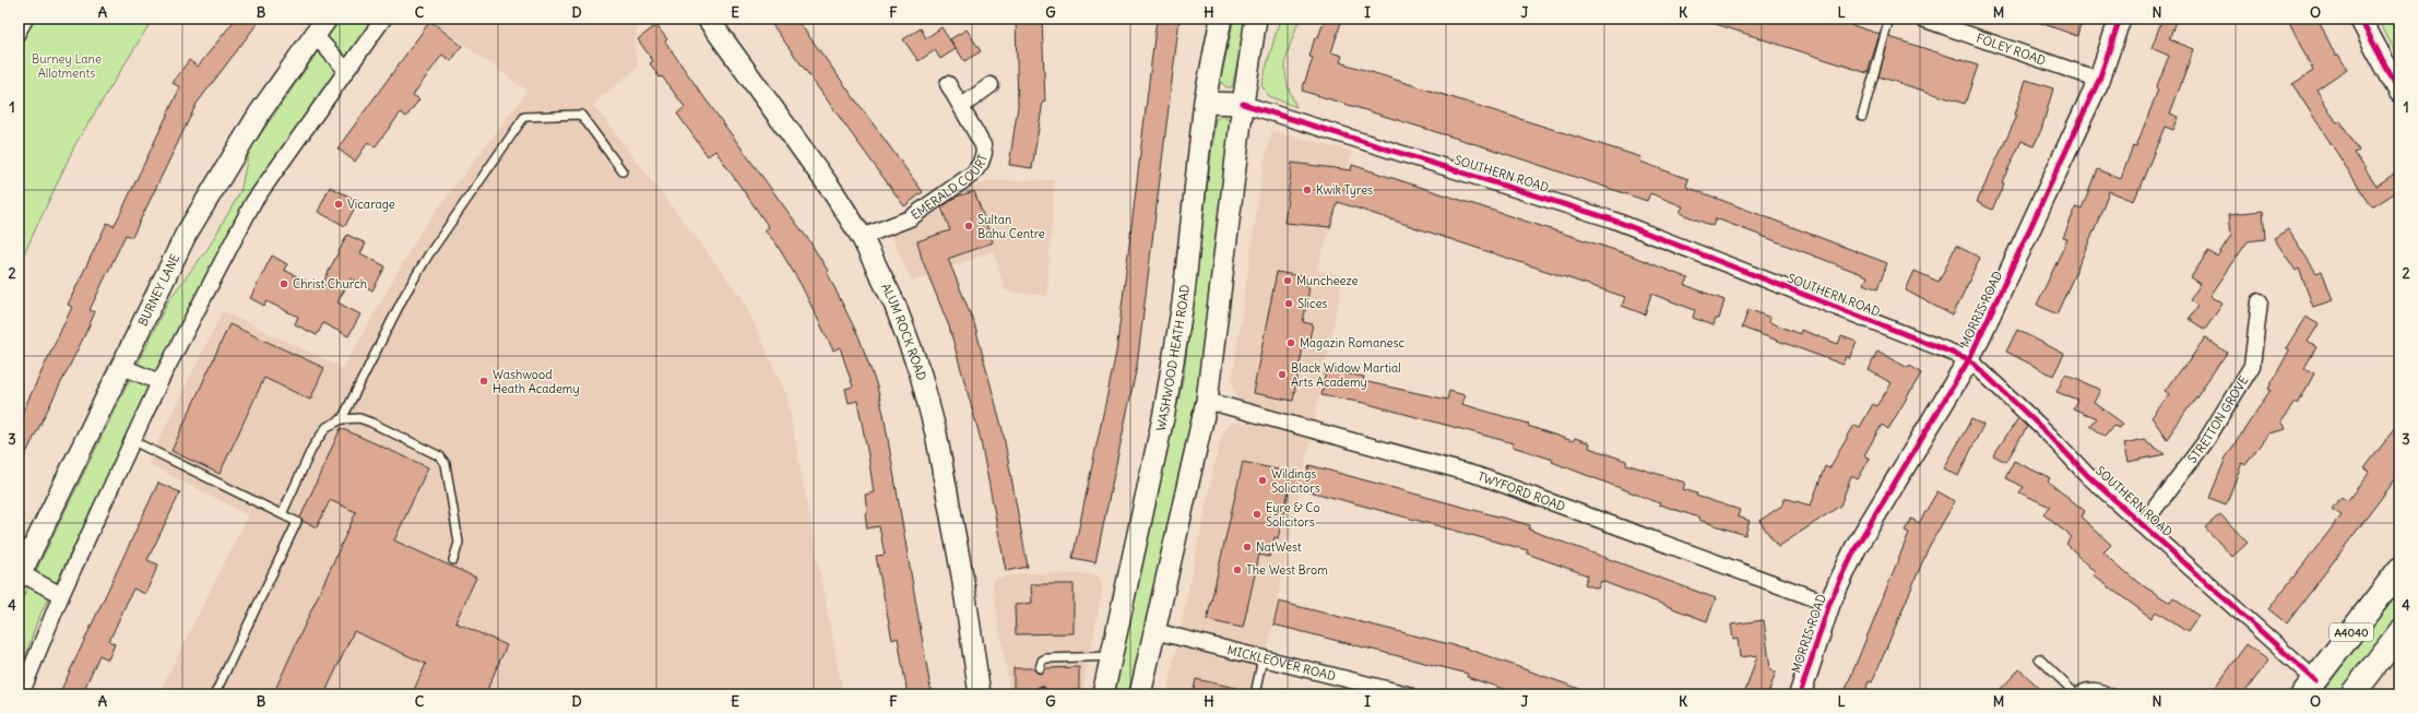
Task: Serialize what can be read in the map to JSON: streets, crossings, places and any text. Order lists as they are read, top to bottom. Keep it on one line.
{"streets":{"main road":["A4040"],"street":["FOLEY ROAD","SOUTHERN ROAD","EMERALD COURT","BURNEY LANE","MORRIS ROAD","ALUM ROCK ROAD","WASHWOOD HEATH ROAD","STRETTON GROVE","TWYFORD ROAD","MICKLEOVER ROAD"]},"crossings":[["FOLEY ROAD","MORRIS ROAD"],["SOUTHERN ROAD","MORRIS ROAD"],["SOUTHERN ROAD","STRETTON GROVE"],["SOUTHERN ROAD","A4040"],["EMERALD COURT","ALUM ROCK ROAD"],["MORRIS ROAD","TWYFORD ROAD"]],"parks":["Burney Lane Allotments"],"places":["Kwik Tyres","Vicarage","Sultan Bahu Centre","Muncheeze","Christ Church","Slices","Magazin Romanesc","Black Widow Martial Arts Academy","Washwood Heath Academy","Wildings Solicitors","Eyre & Co Solicitors","NatWest","The West Brom"],"grid":{"columns":["A","B","C","D","E","F","G","H","I","J","K","L","M","N","O"],"rows":["1","2","3","4"]}}
